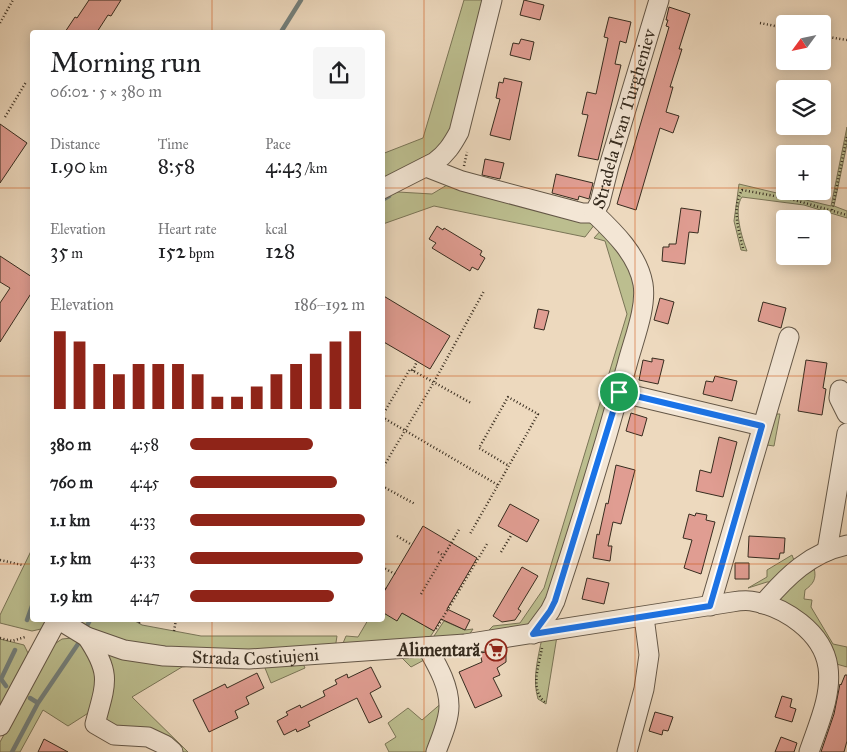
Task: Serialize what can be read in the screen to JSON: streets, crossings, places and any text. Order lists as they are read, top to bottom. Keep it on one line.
{"streets":{"street":["Stradela Ivan Turgheniev","Strada Costiujeni"]},"places":{"supermarket":["Alimentară"]},"north":"bottom left","page":{"map_buttons":["+","−"],"heading":["Morning run","06:02 · 5 × 380 m"],"stats":[["Distance","1.90 km"],["Time","8:58"],["Pace","4:43 /km"],["Elevation","35 m"],["Heart rate","152 bpm"],["kcal","128"]],"chart":["Elevation","186–192 m"],"list":[{"name":"380 m","note":"4:58"},{"name":"760 m","note":"4:45"},{"name":"1.1 km","note":"4:33"},{"name":"1.5 km","note":"4:33"},{"name":"1.9 km","note":"4:47"}]}}
